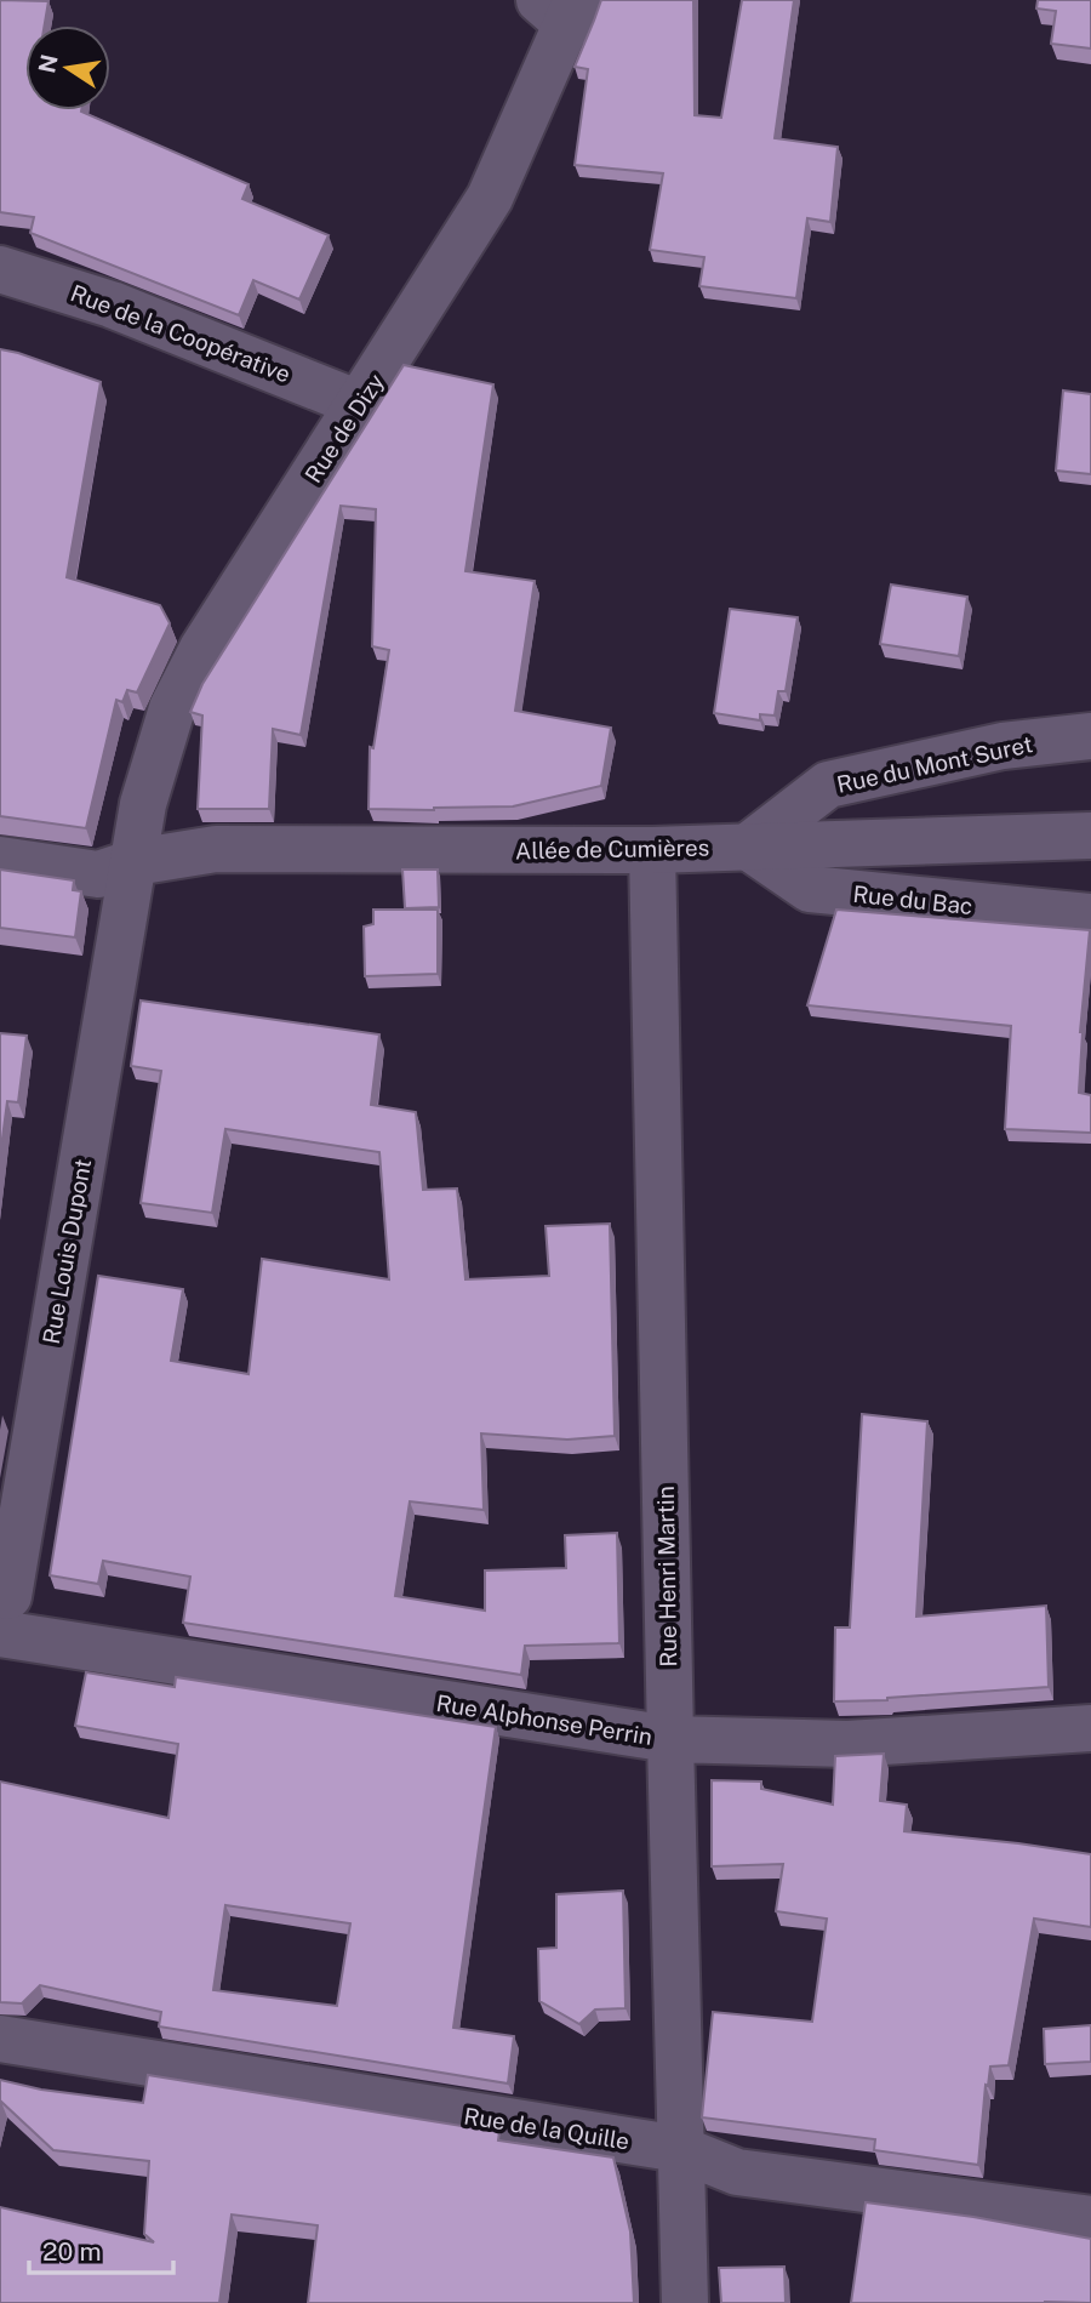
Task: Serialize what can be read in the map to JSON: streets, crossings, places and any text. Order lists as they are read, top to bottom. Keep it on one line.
{"streets":{"street":["Rue de la Coopérative","Rue de Dizy","Rue du Mont Suret","Allée de Cumières","Rue du Bac","Rue Louis Dupont","Rue Henri Martin","Rue Alphonse Perrin","Rue de la Quille"]},"crossings":[["Rue de la Coopérative","Rue de Dizy"],["Rue de Dizy","Allée de Cumières"],["Rue de Dizy","Rue Louis Dupont"],["Rue du Mont Suret","Allée de Cumières"],["Rue du Mont Suret","Rue du Bac"],["Allée de Cumières","Rue du Bac"],["Allée de Cumières","Rue Louis Dupont"],["Allée de Cumières","Rue Henri Martin"],["Rue Louis Dupont","Rue Alphonse Perrin"],["Rue Henri Martin","Rue Alphonse Perrin"],["Rue Henri Martin","Rue de la Quille"]],"scale_bar":"20 m","north":"left"}
